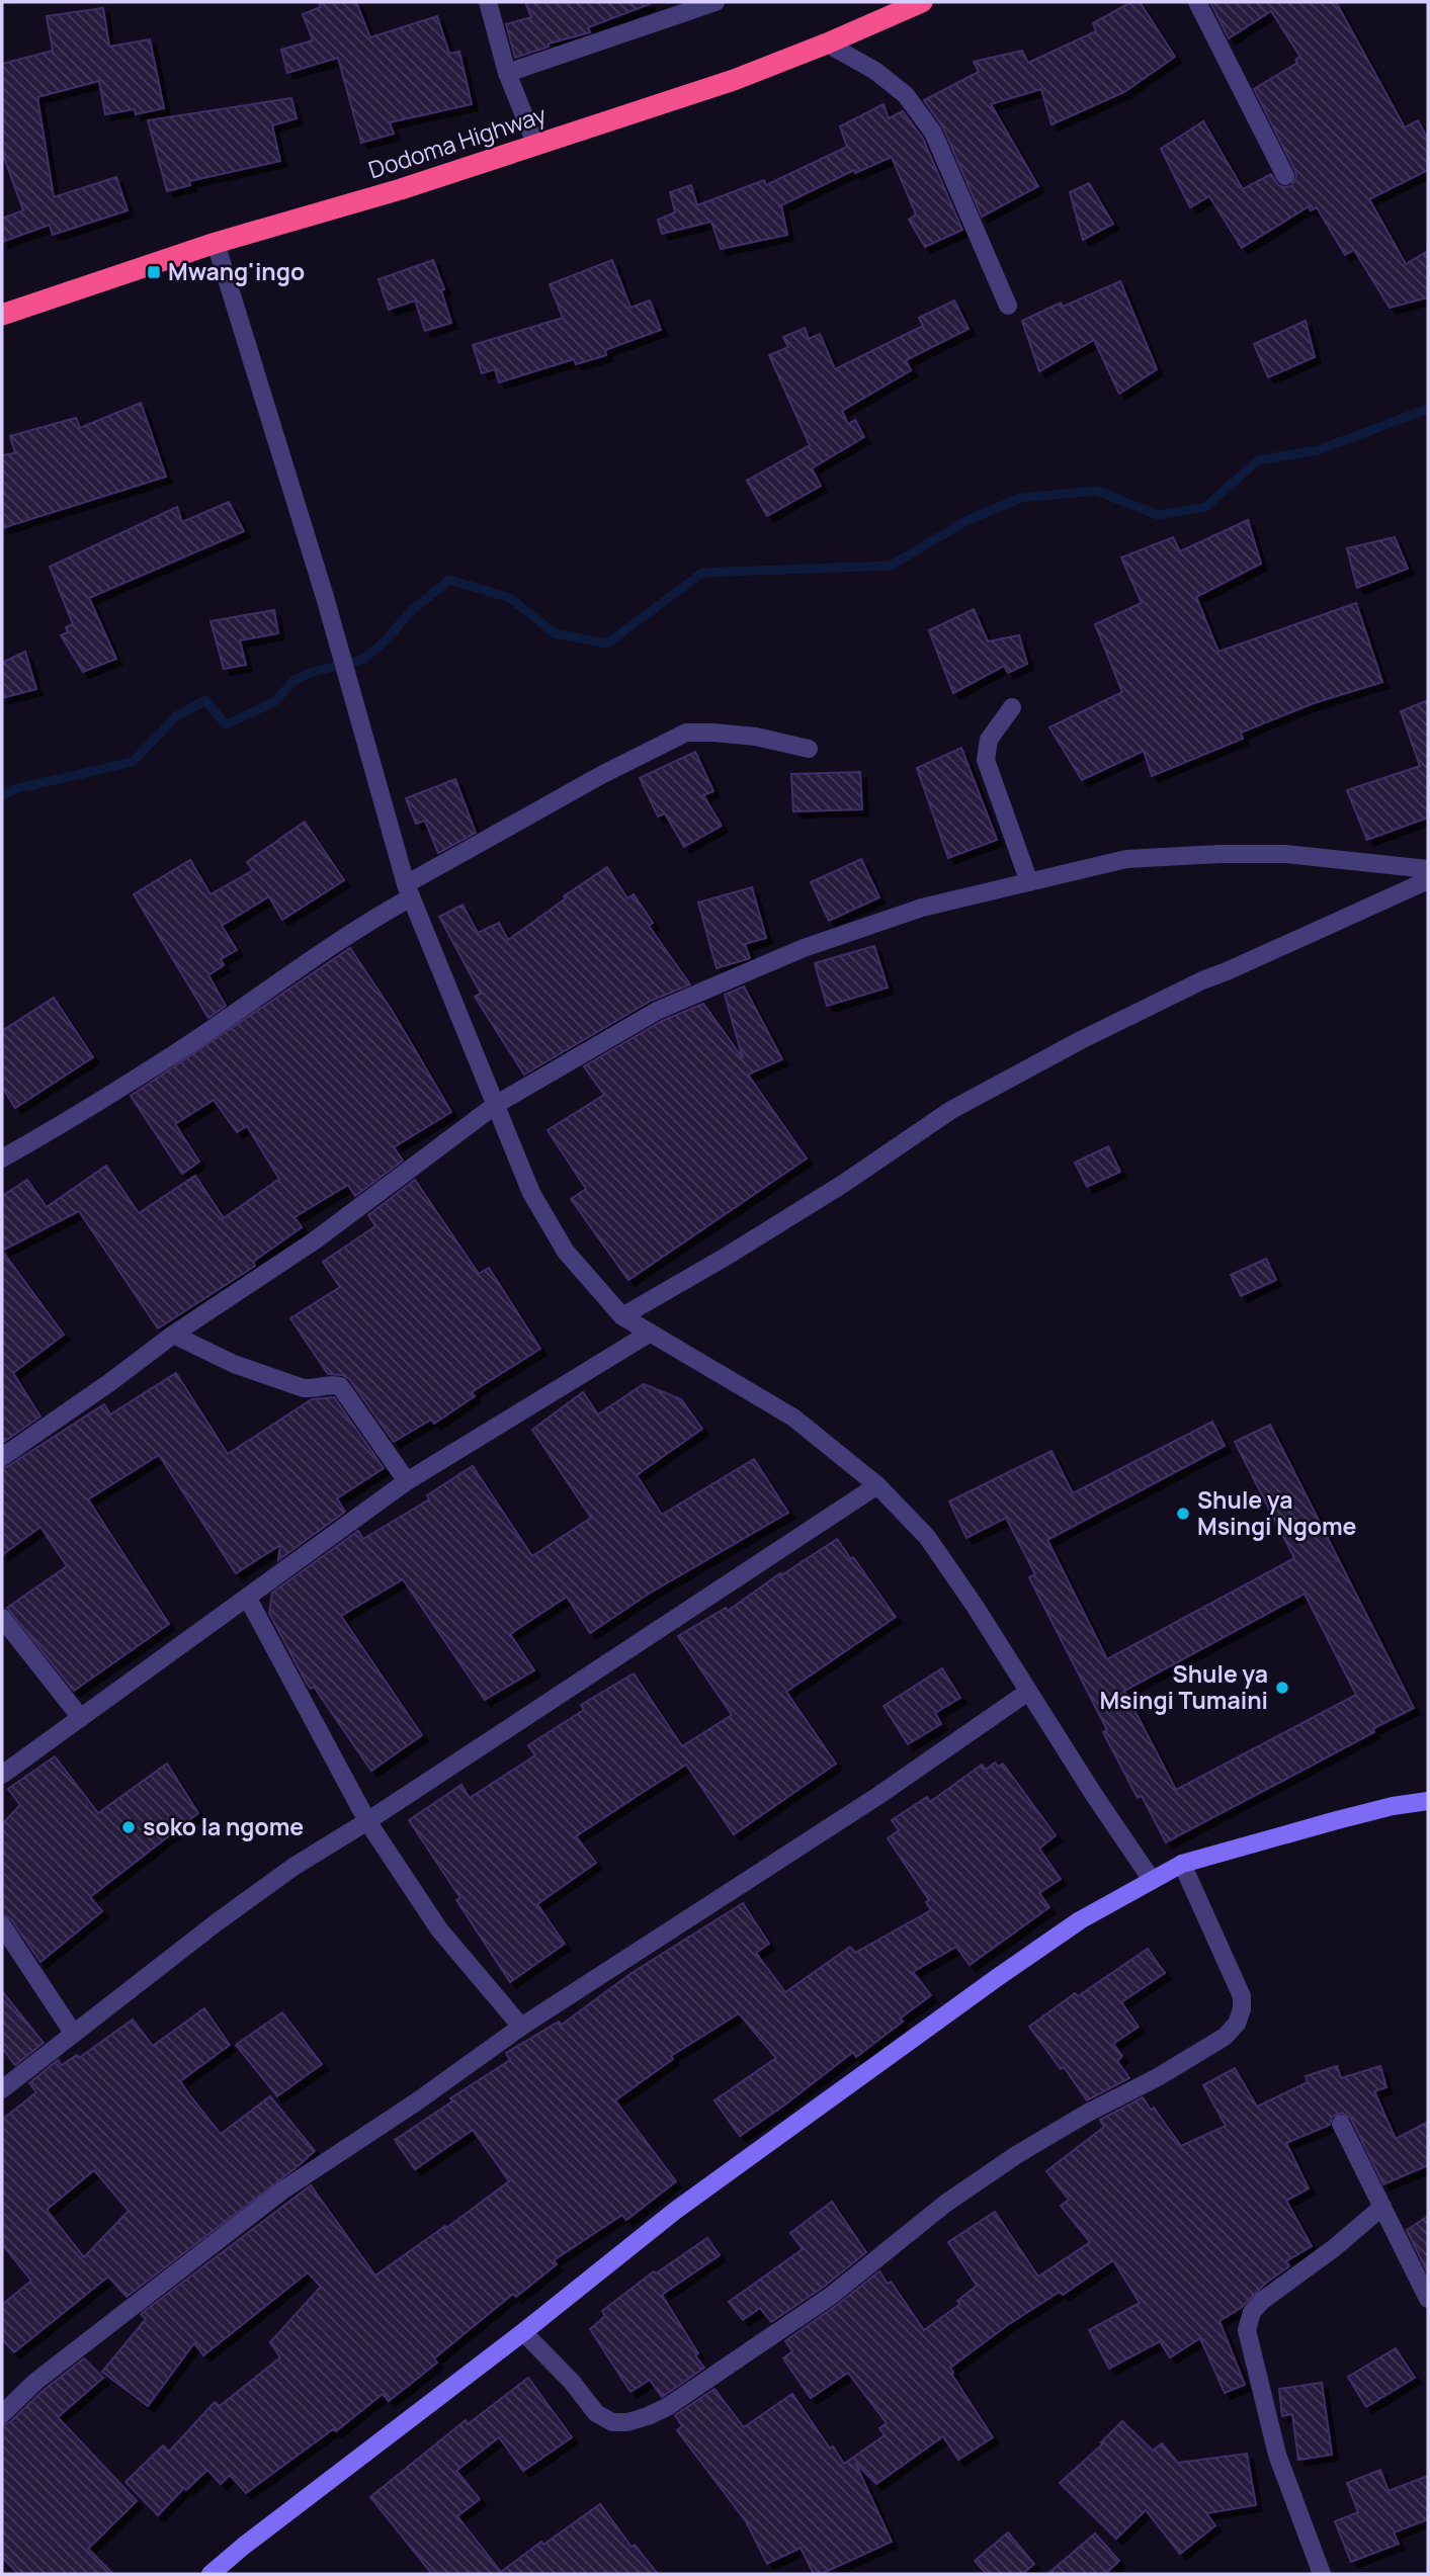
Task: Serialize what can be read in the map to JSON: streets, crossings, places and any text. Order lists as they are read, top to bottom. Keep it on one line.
{"streets":{"highway":["Dodoma Highway"]},"places":{"transit":["Mwang'ingo"],"other":["Shule ya Msingi Ngome","Shule ya Msingi Tumaini","soko la ngome"]}}
